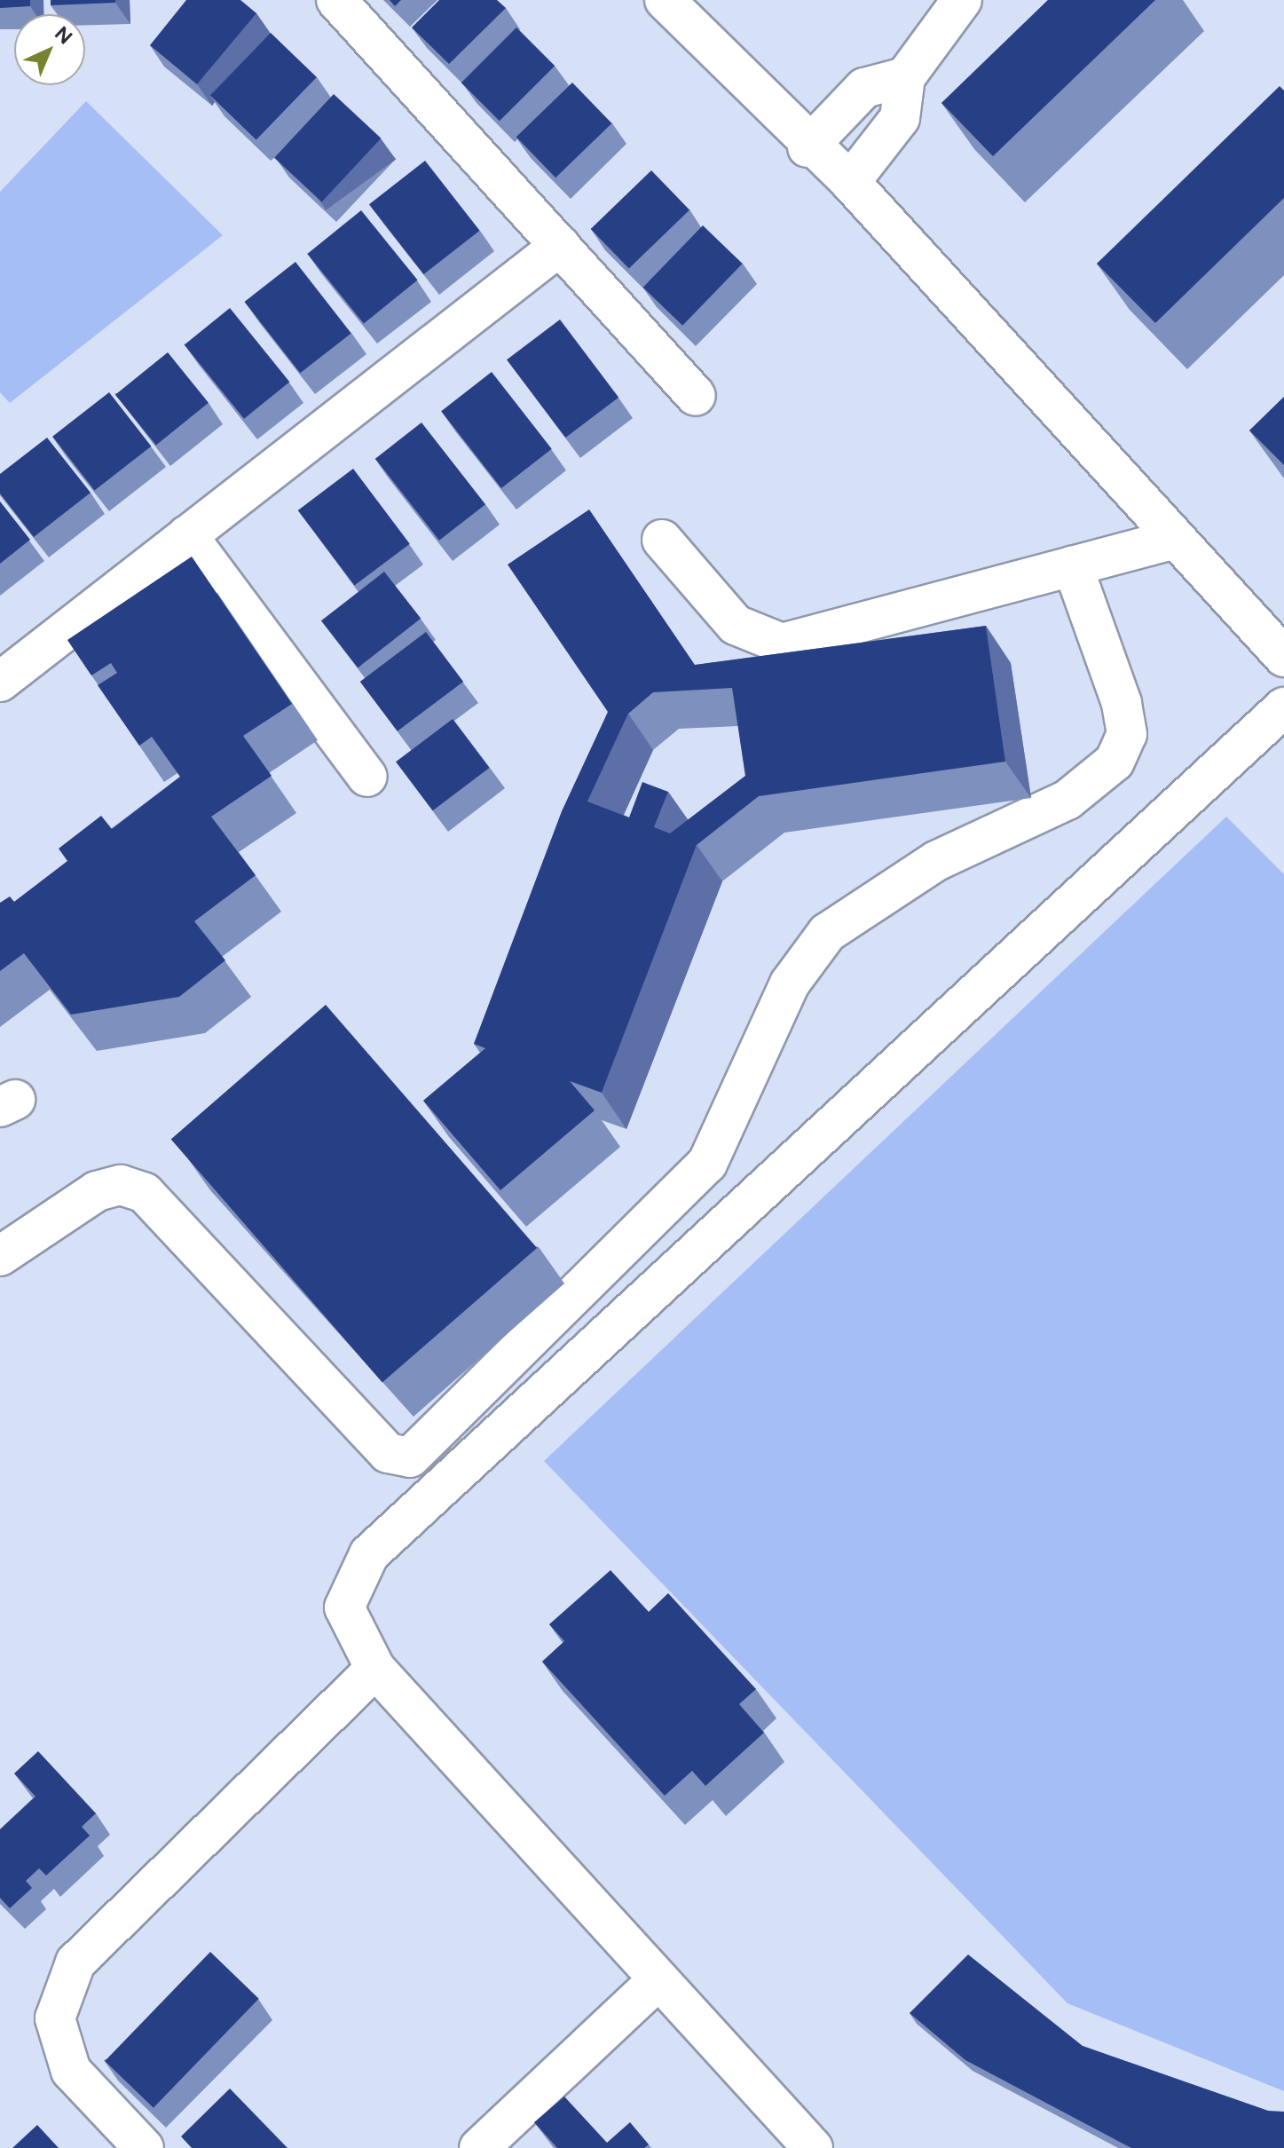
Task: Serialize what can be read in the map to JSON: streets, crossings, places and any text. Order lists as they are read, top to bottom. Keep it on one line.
{"north":"top right"}
